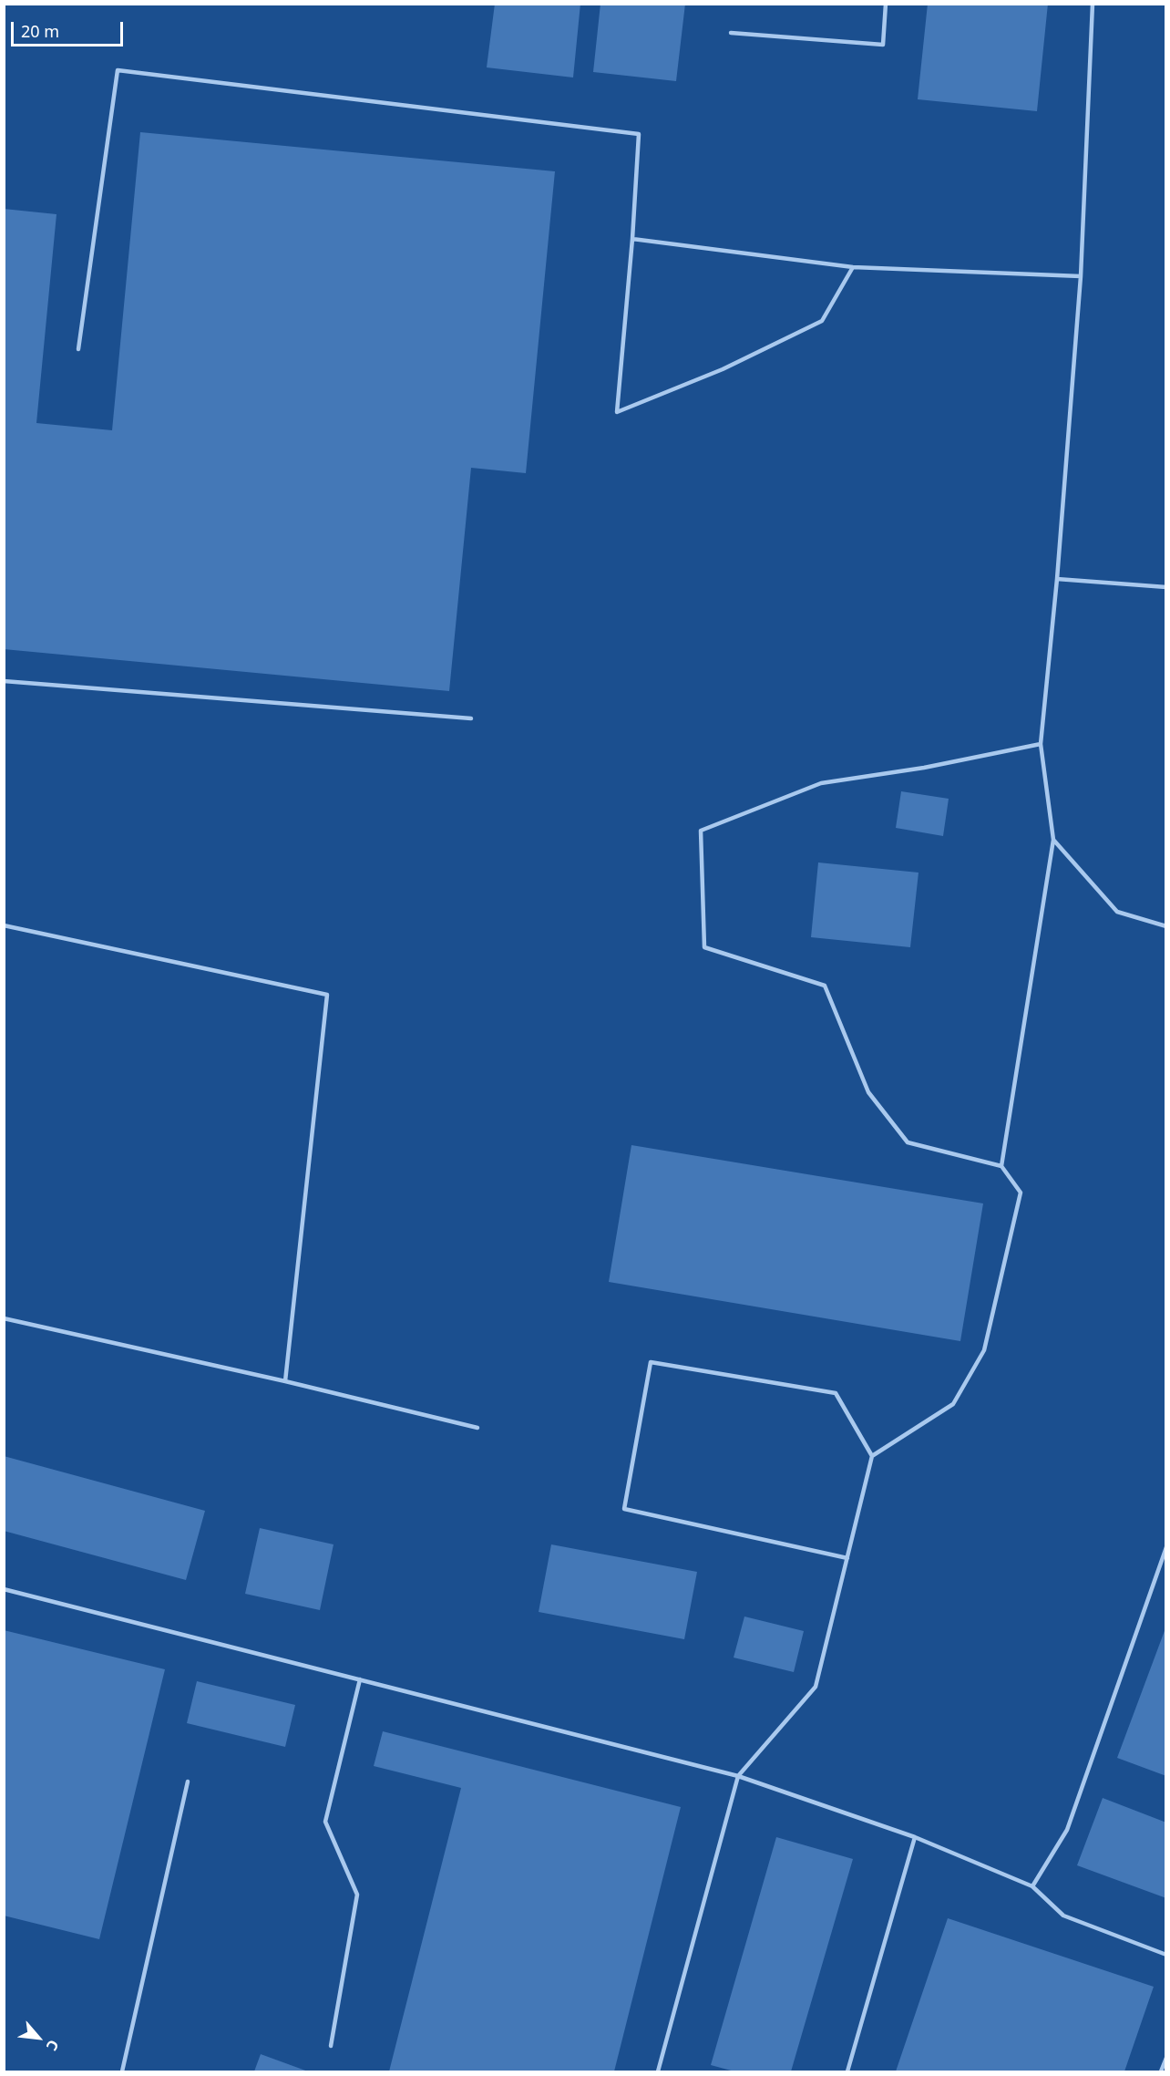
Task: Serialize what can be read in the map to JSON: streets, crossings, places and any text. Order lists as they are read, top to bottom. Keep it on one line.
{"scale_bar":"20 m","north":"bottom right"}
